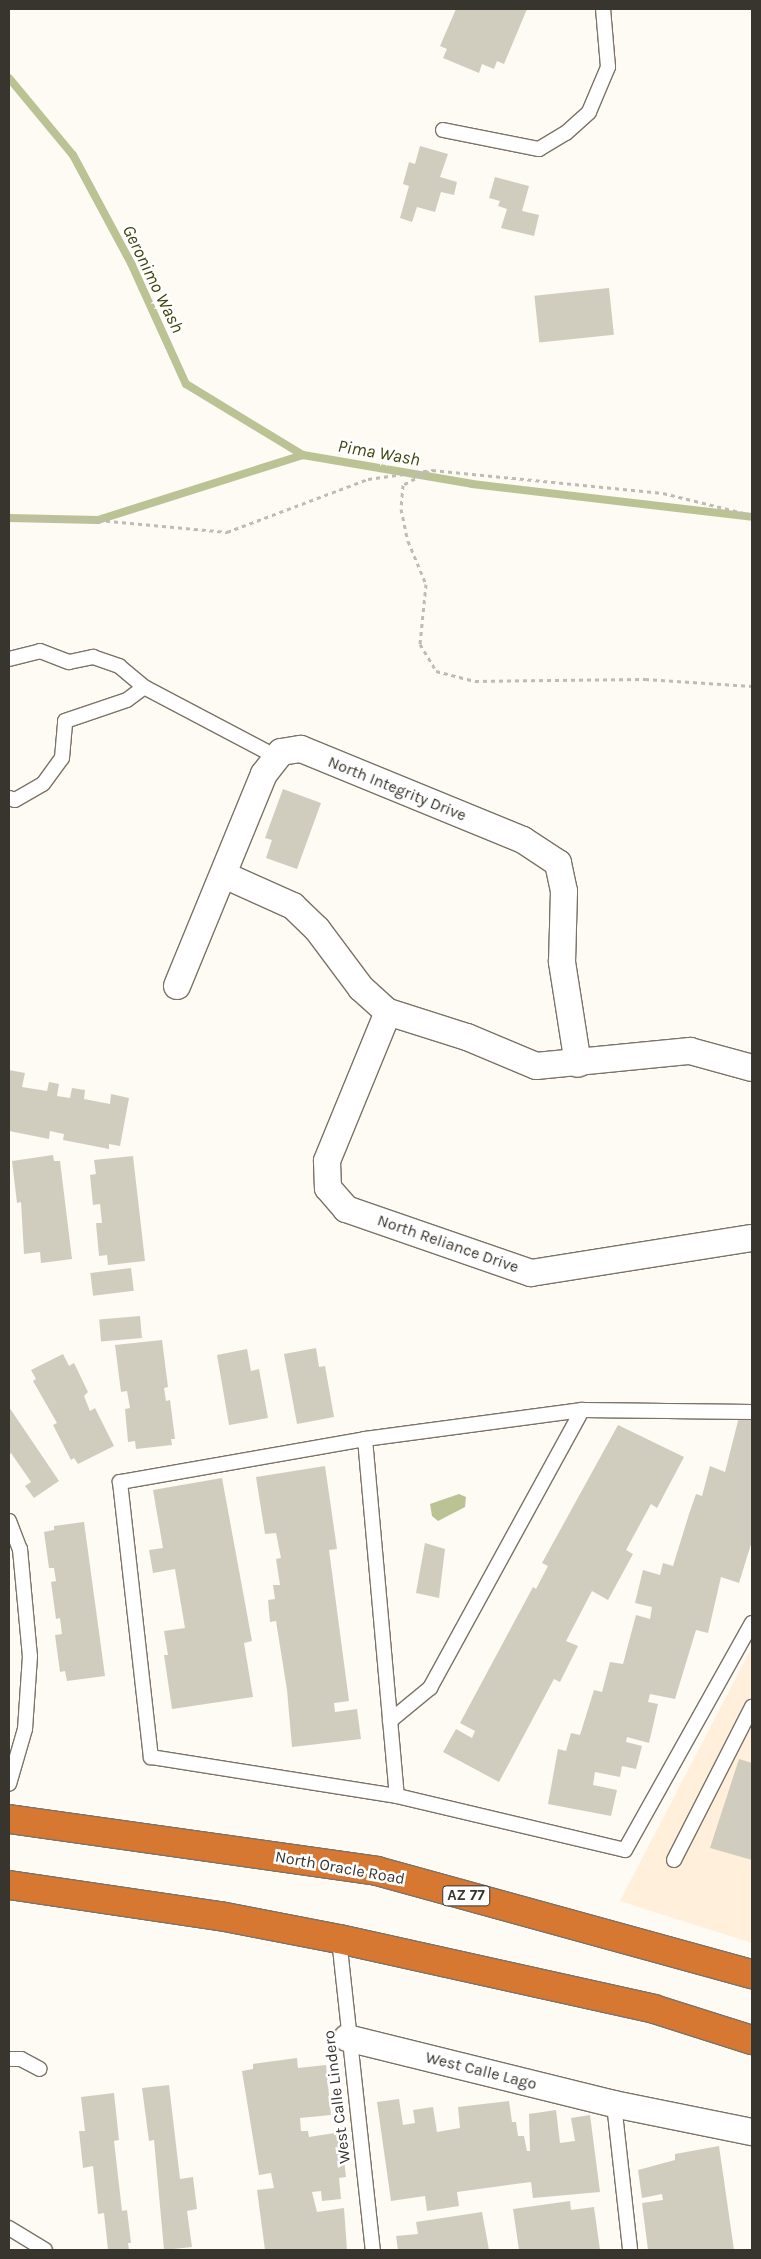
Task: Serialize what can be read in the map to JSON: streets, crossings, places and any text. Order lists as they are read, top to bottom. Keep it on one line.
{"streets":{"highway":["North Oracle Road","AZ 77"],"street":["North Integrity Drive","North Reliance Drive","West Calle Lago"],"lane":["West Calle Lindero"]},"crossings":[["West Calle Lago","West Calle Lindero"]],"water":["Geronimo Wash","Pima Wash"]}
